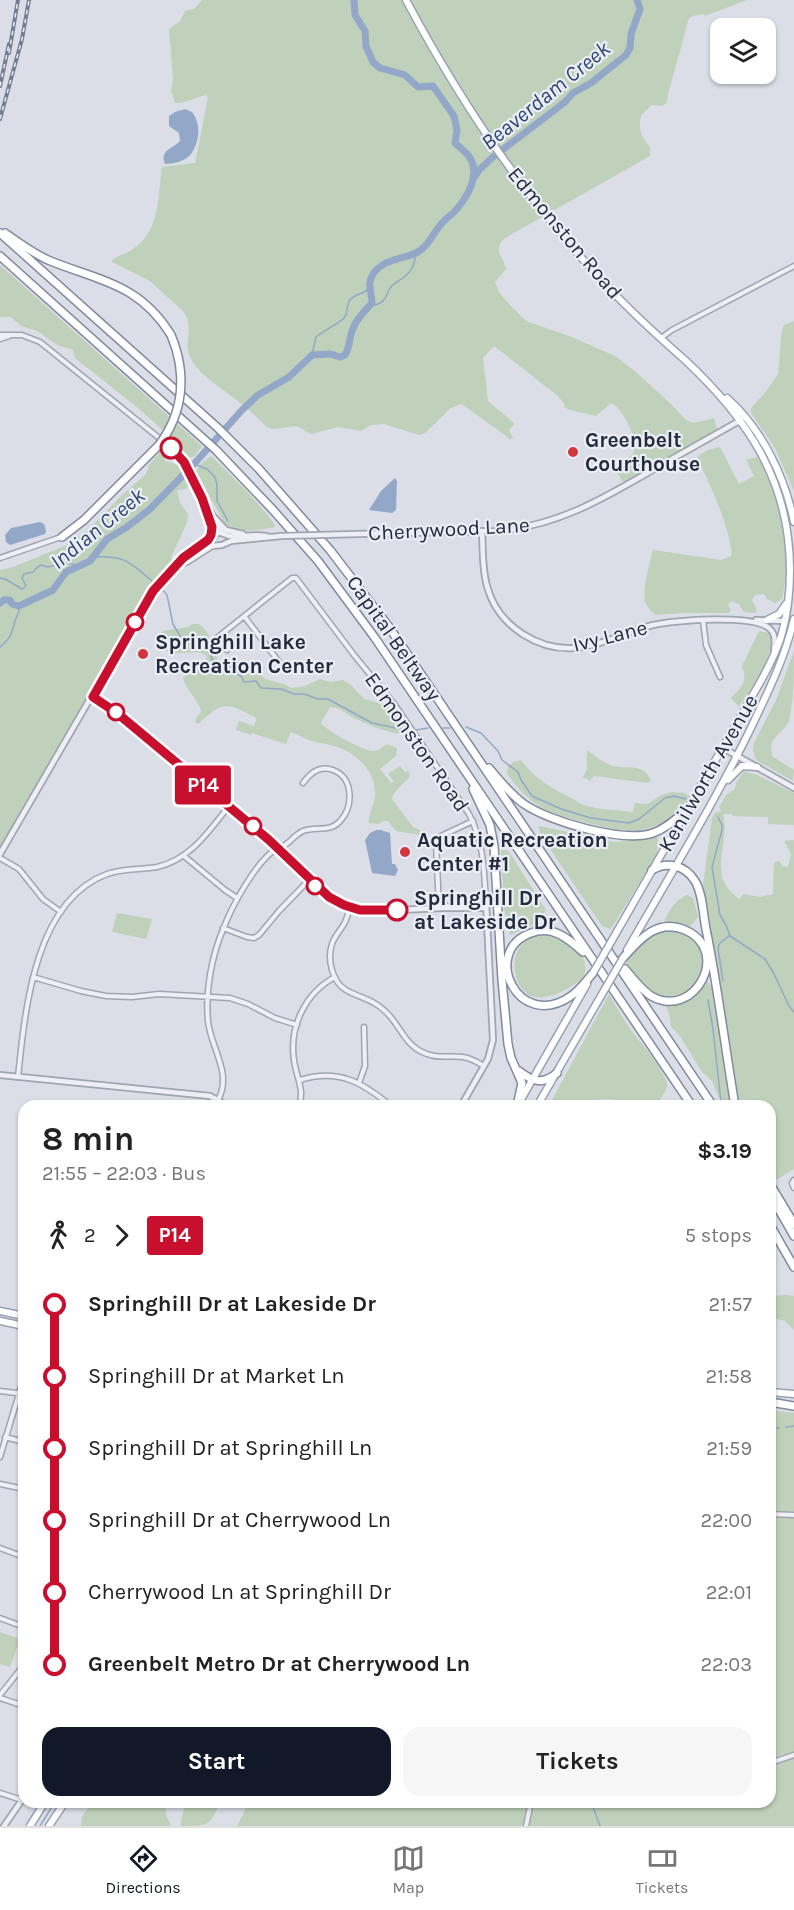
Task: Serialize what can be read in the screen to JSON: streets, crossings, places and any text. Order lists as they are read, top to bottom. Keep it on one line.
{"streets":{"highway":["Capital Beltway"],"main road":["Edmonston Road","Kenilworth Avenue"],"street":["Cherrywood Lane","Ivy Lane"]},"crossings":[["Edmonston Road","Cherrywood Lane"],["Edmonston Road","Kenilworth Avenue"],["Cherrywood Lane","Ivy Lane"],["Cherrywood Lane","Kenilworth Avenue"],["Ivy Lane","Kenilworth Avenue"]],"water":["Beaverdam Creek","Indian Creek"],"places":["Greenbelt Courthouse","Springhill Lake Recreation Center","Aquatic Recreation Center #1","Springhill Dr at Lakeside Dr"],"lines":["bus line P14"],"page":{"on_map":"P14","heading":["8 min","21:55 – 22:03 · Bus","$3.19"],"legs":["2","P14","5 stops"],"list":[{"name":"Springhill Dr at Lakeside Dr","value":"21:57"},{"name":"Springhill Dr at Market Ln","value":"21:58"},{"name":"Springhill Dr at Springhill Ln","value":"21:59"},{"name":"Springhill Dr at Cherrywood Ln","value":"22:00"},{"name":"Cherrywood Ln at Springhill Dr","value":"22:01"},{"name":"Greenbelt Metro Dr at Cherrywood Ln","value":"22:03"}],"buttons":["Start","Tickets"],"tabs":["Directions","Map","Tickets"]}}
